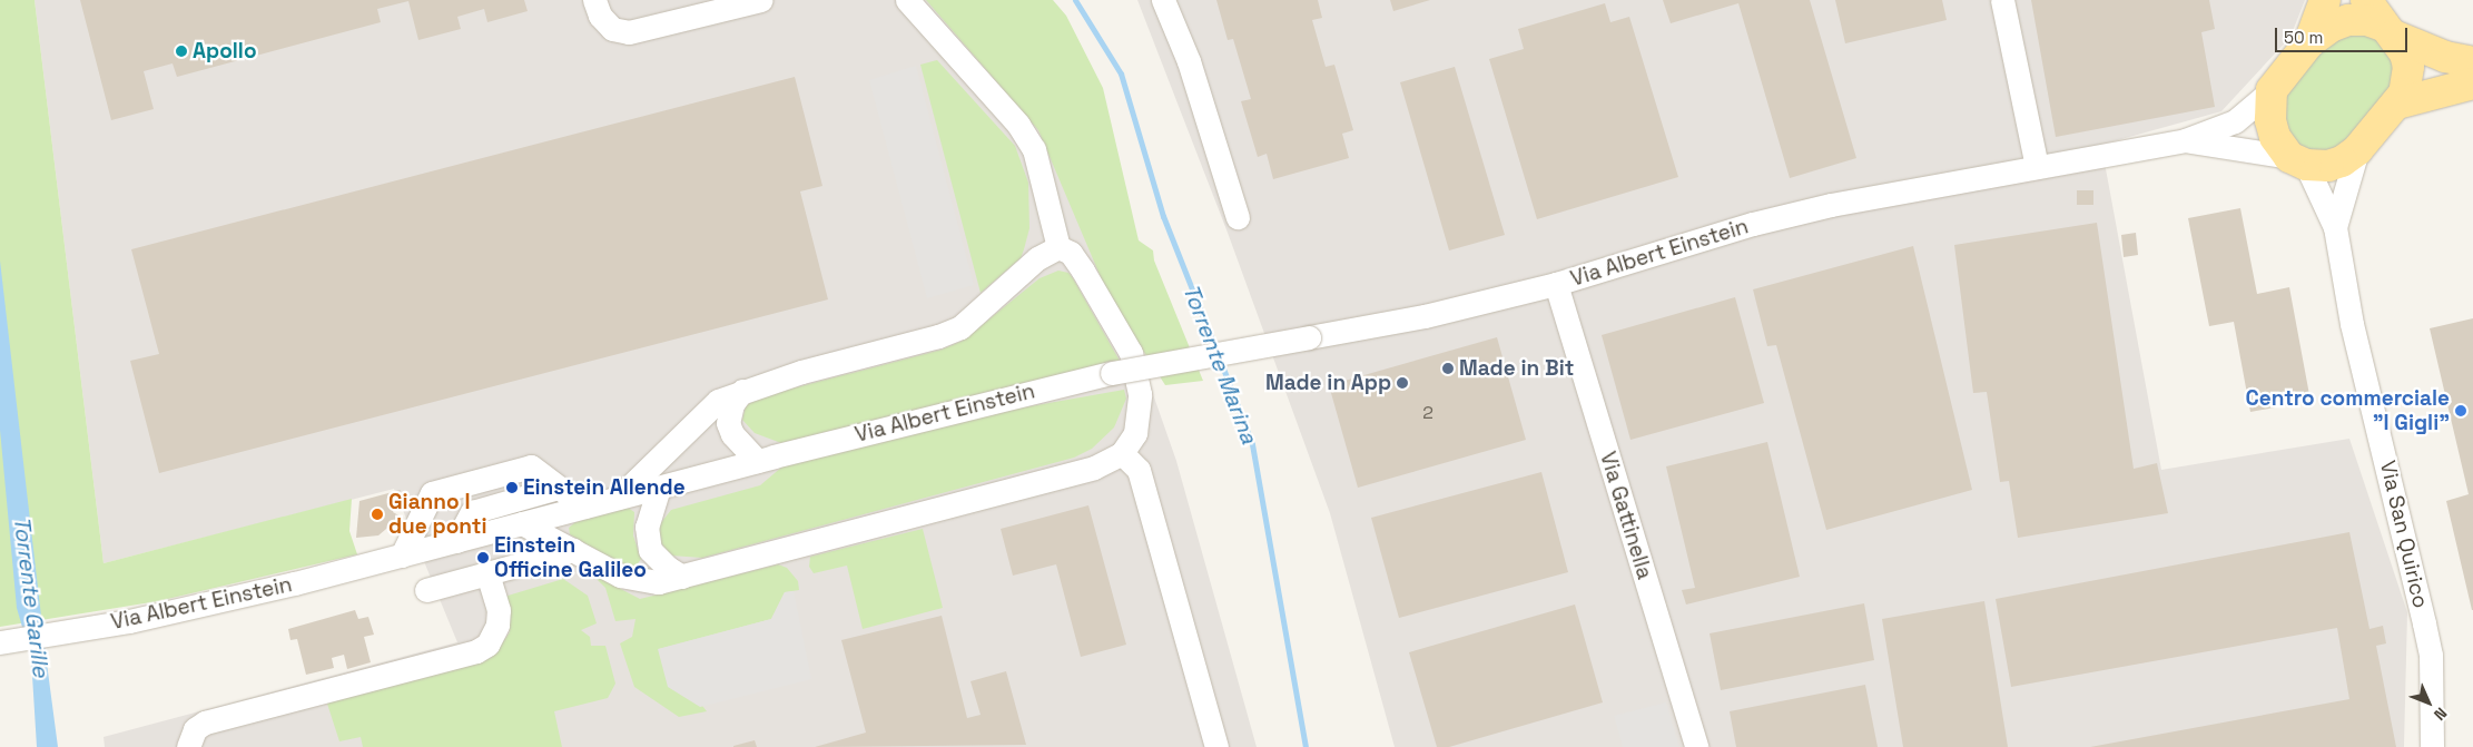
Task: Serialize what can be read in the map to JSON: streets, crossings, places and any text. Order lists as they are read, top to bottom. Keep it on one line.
{"streets":{"main road":["Via San Quirico"],"street":["Via Albert Einstein","Via Gattinella"]},"crossings":[["Via Albert Einstein","Via Gattinella"],["Via Albert Einstein","Via San Quirico"]],"water":["Torrente Marina","Torrente Garille"],"places":["Apollo","Made in Bit","Made in App","Centro commerciale \"I Gigli\"","Einstein Allende","Gianno I due ponti","Einstein Officine Galileo"],"house_numbers":["2"],"scale_bar":"50 m","north":"bottom right"}
